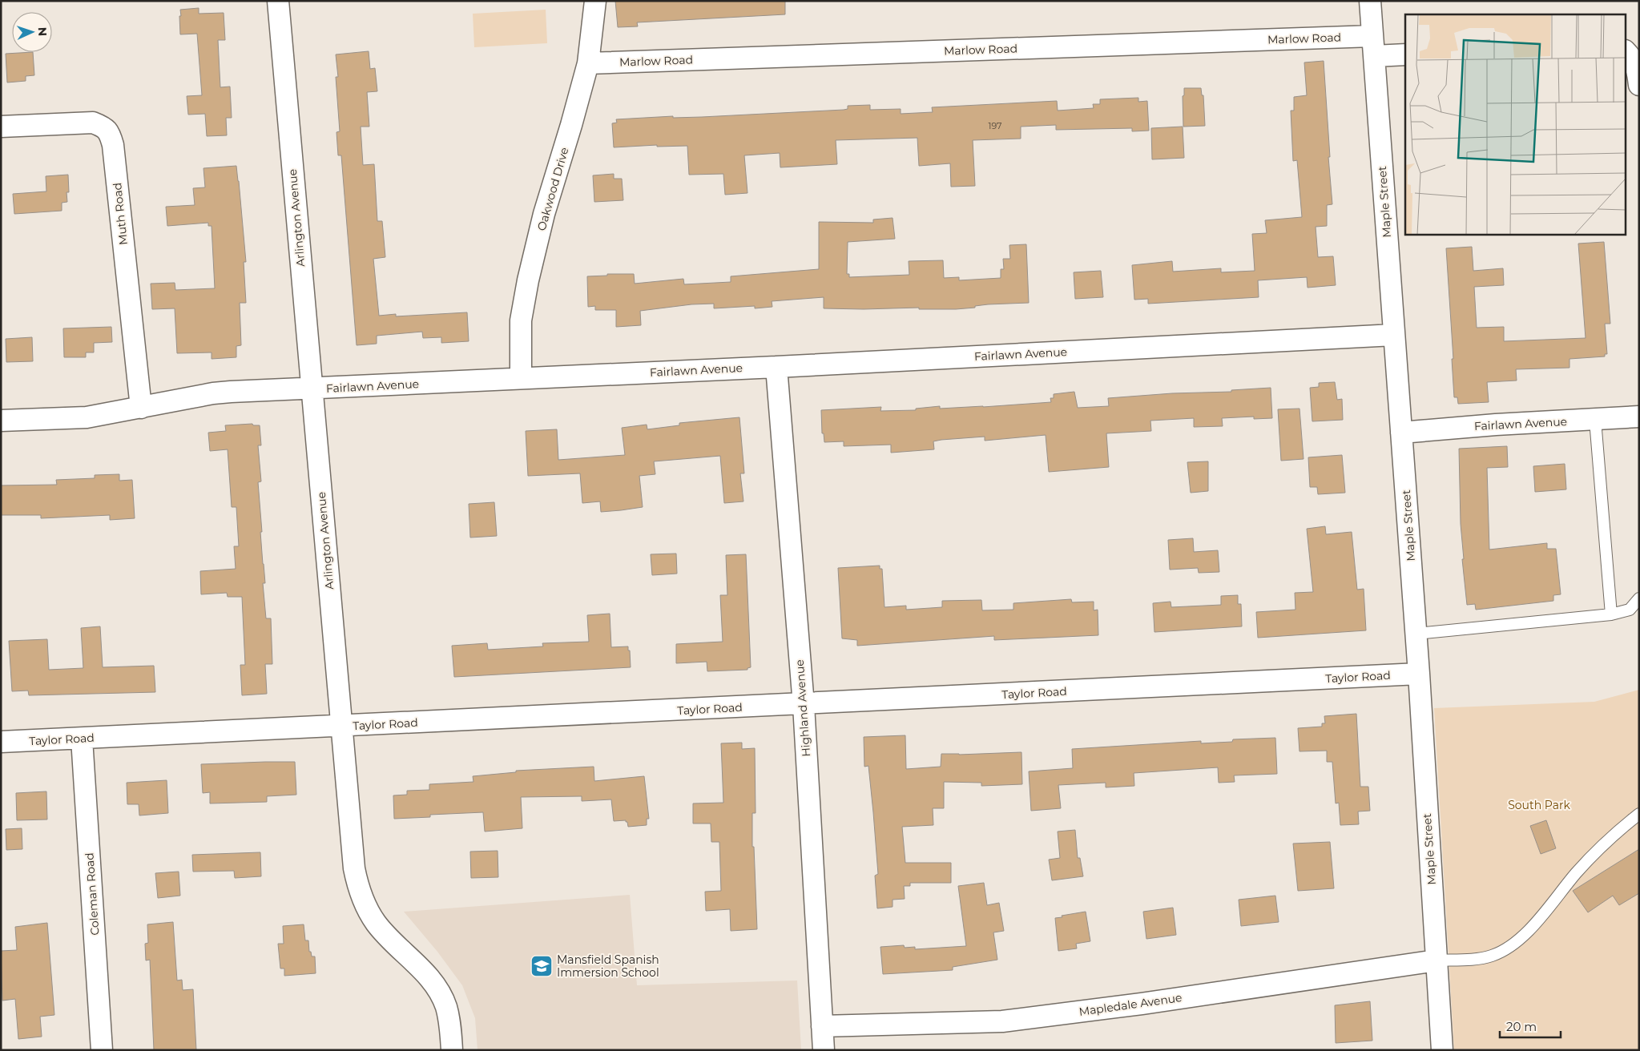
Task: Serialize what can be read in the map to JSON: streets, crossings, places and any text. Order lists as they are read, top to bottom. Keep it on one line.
{"streets":{"street":["Marlow Road","Oakwood Drive","Maple Street","Muth Road","Arlington Avenue","Fairlawn Avenue","Taylor Road","Highland Avenue","Coleman Road","Mapledale Avenue"]},"crossings":[["Marlow Road","Oakwood Drive"],["Marlow Road","Maple Street"],["Oakwood Drive","Fairlawn Avenue"],["Maple Street","Fairlawn Avenue"],["Maple Street","Taylor Road"],["Maple Street","Mapledale Avenue"],["Muth Road","Fairlawn Avenue"],["Arlington Avenue","Fairlawn Avenue"],["Arlington Avenue","Taylor Road"],["Fairlawn Avenue","Highland Avenue"],["Taylor Road","Highland Avenue"],["Taylor Road","Coleman Road"],["Highland Avenue","Mapledale Avenue"]],"parks":["South Park"],"places":{"school or university":["Mansfield Spanish Immersion School"]},"house_numbers":["197"],"scale_bar":"20 m","north":"right"}
